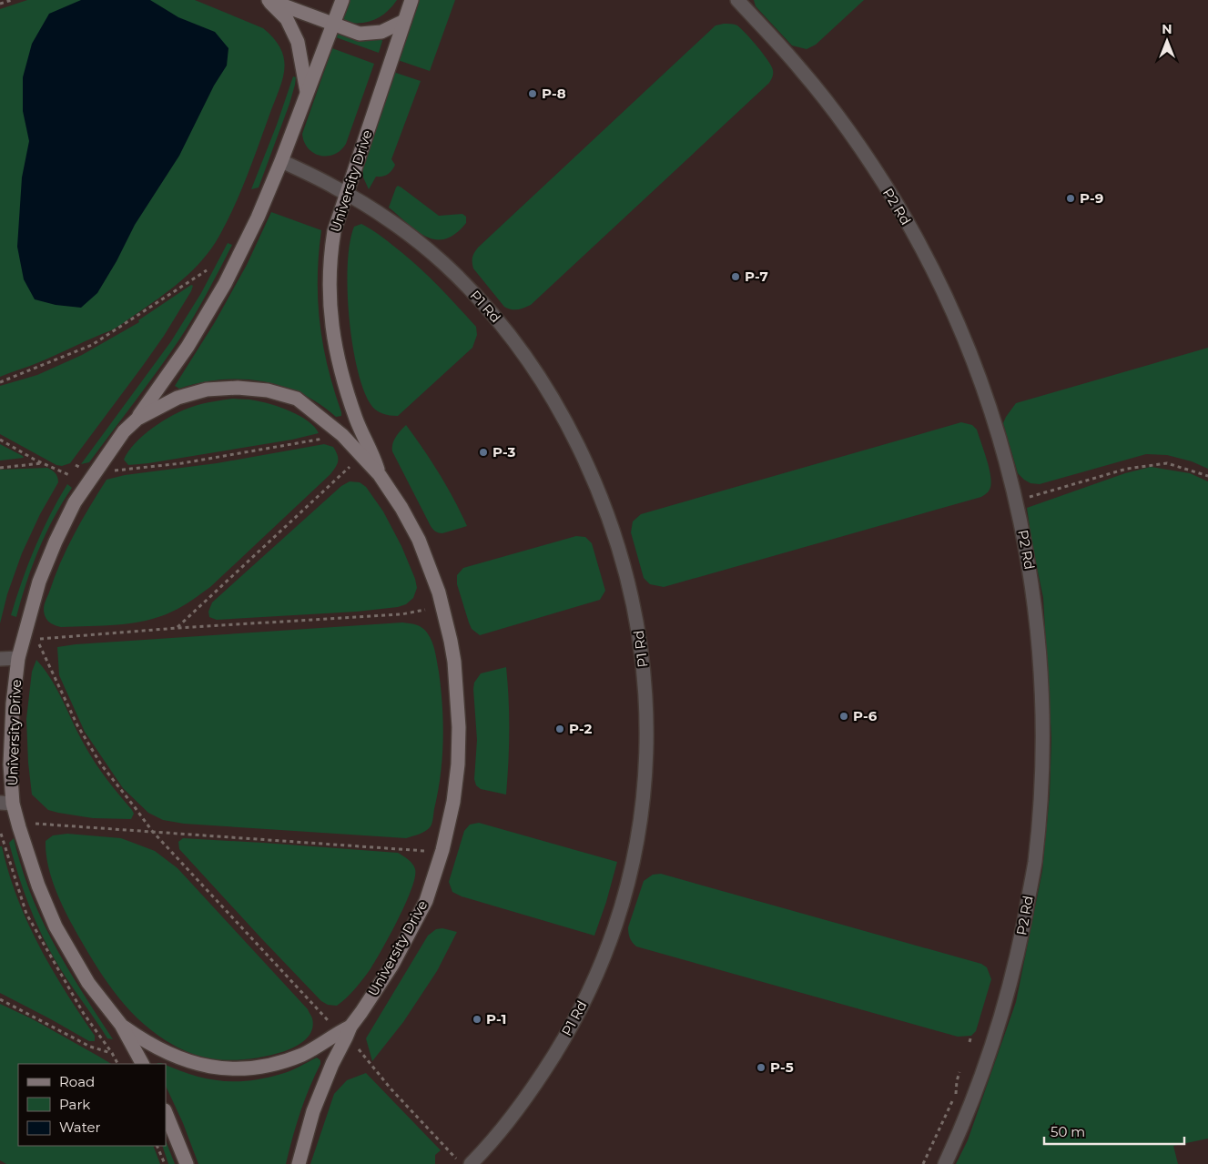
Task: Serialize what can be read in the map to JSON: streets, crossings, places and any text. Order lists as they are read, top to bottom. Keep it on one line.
{"streets":{"main road":["University Drive"],"street":["P2 Rd","P1 Rd"]},"crossings":[["University Drive","P1 Rd"]],"places":["P-8","P-9","P-7","P-3","P-6","P-2","P-1","P-5"],"legend":["Road","Park","Water"],"scale_bar":"50 m","north":"top"}
